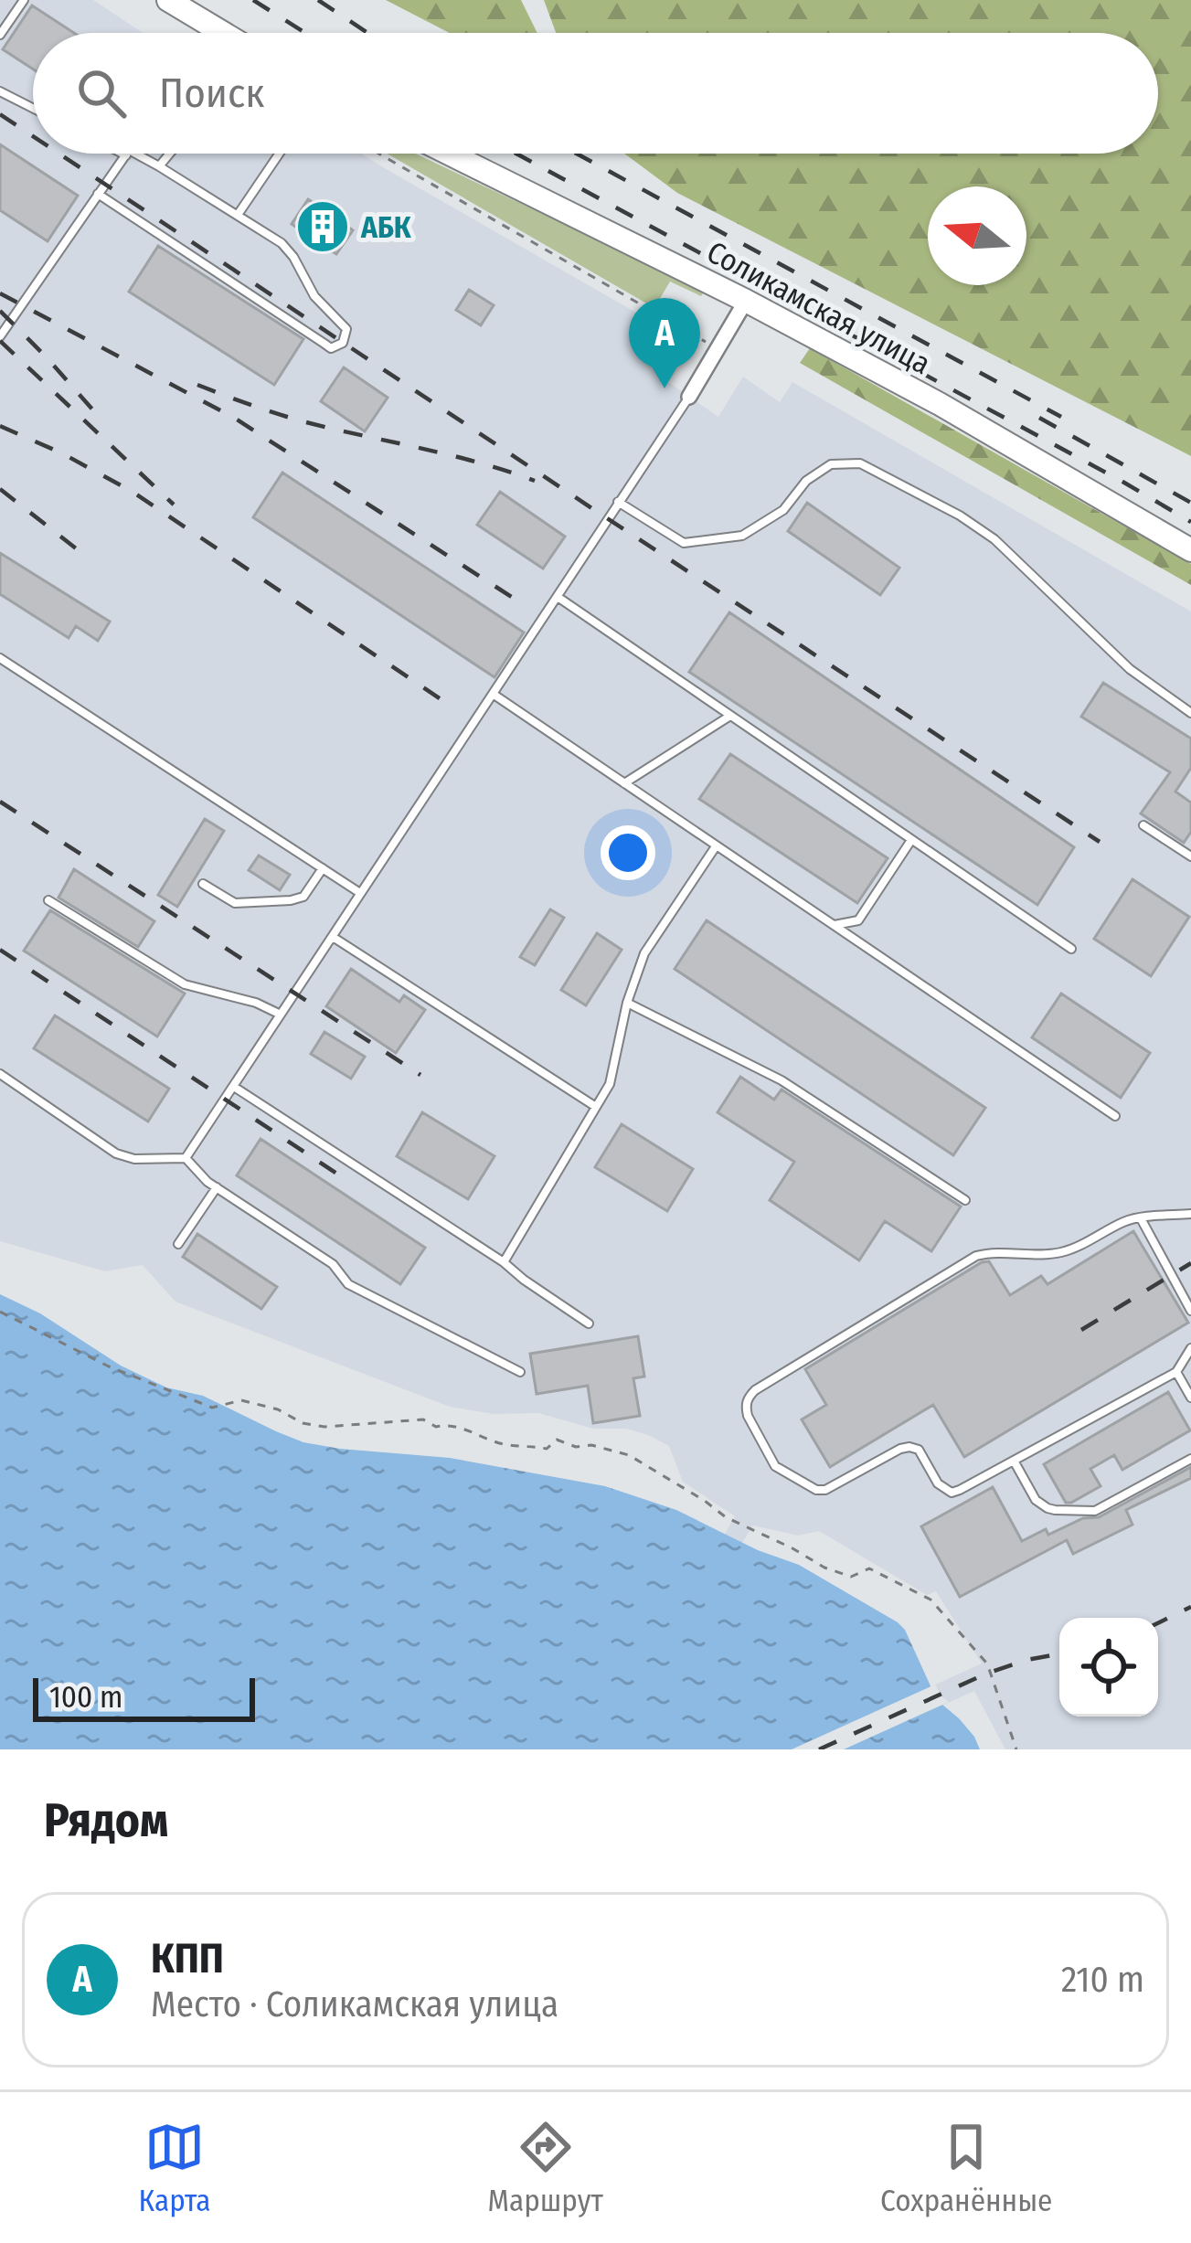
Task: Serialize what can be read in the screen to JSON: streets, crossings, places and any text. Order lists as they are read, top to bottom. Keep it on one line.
{"streets":{"main road":["Соликамская улица"]},"places":{"building":["АБК"]},"scale_bar":"100 m","north":"left","page":{"search":"Поиск","pins":"A","scale":"100 m","heading":"Рядом","list":[{"mark":"A","name":"КПП","note":"Место · Соликамская улица","value":"210 m"}],"nav":["Карта","Маршрут","Сохранённые"]}}
